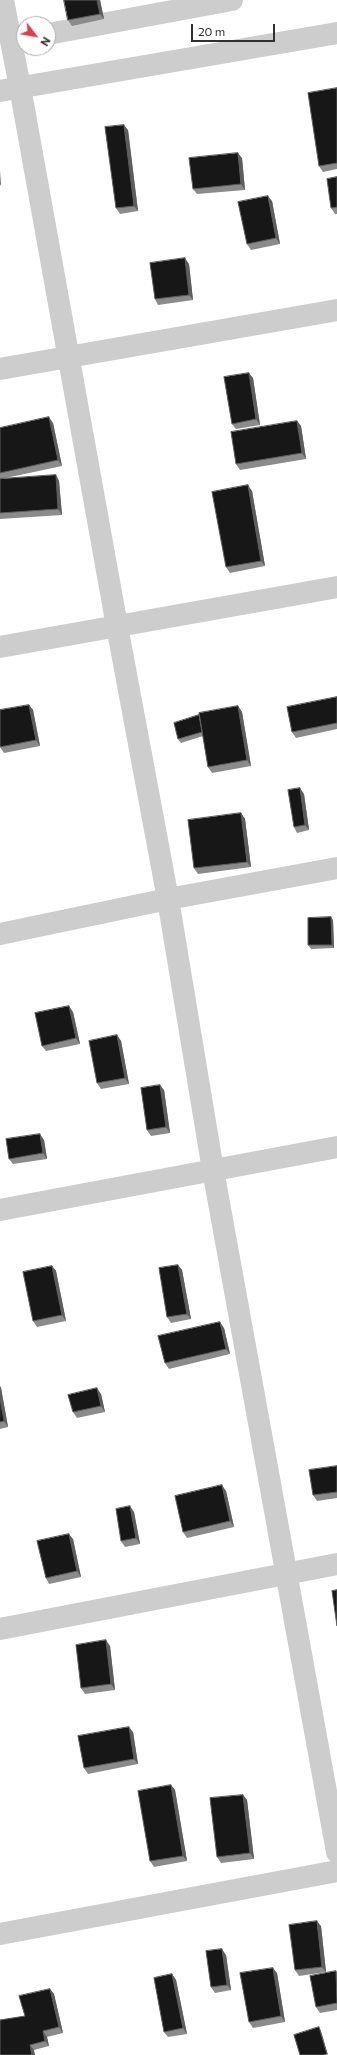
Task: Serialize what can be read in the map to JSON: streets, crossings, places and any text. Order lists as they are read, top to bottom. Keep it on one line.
{"scale_bar":"20 m","north":"bottom right"}
